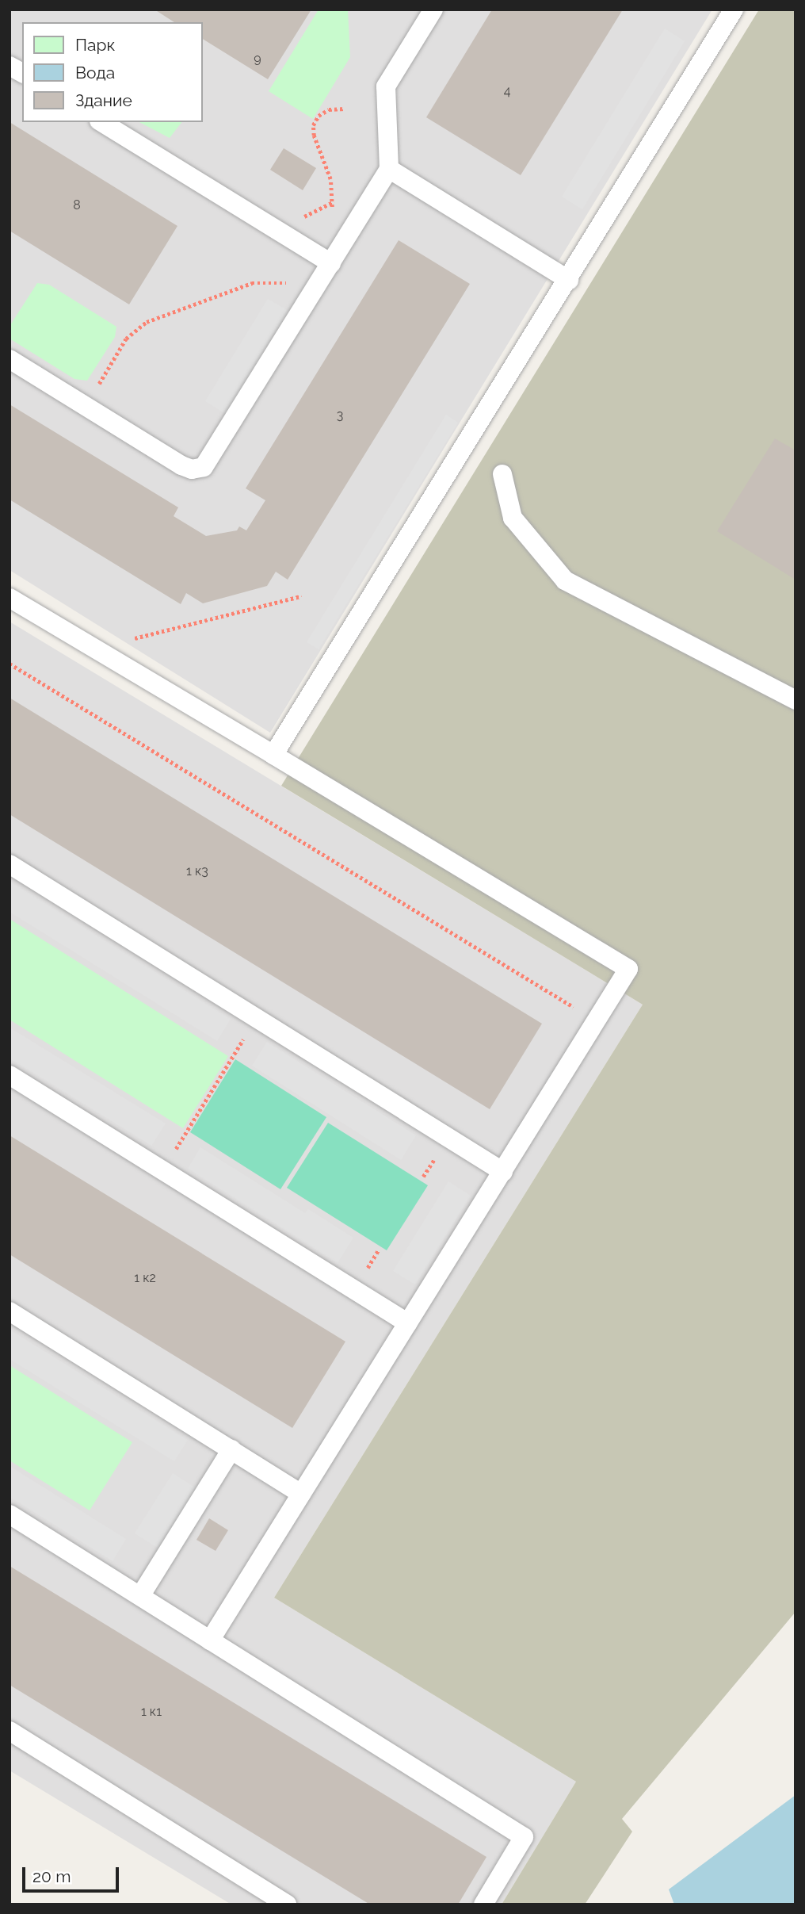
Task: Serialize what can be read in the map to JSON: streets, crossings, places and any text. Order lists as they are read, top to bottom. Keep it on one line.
{"house_numbers":["9","4","8","3","1 к3","1 к2","1 к1"],"legend":["Парк","Вода","Здание"],"scale_bar":"20 m"}
